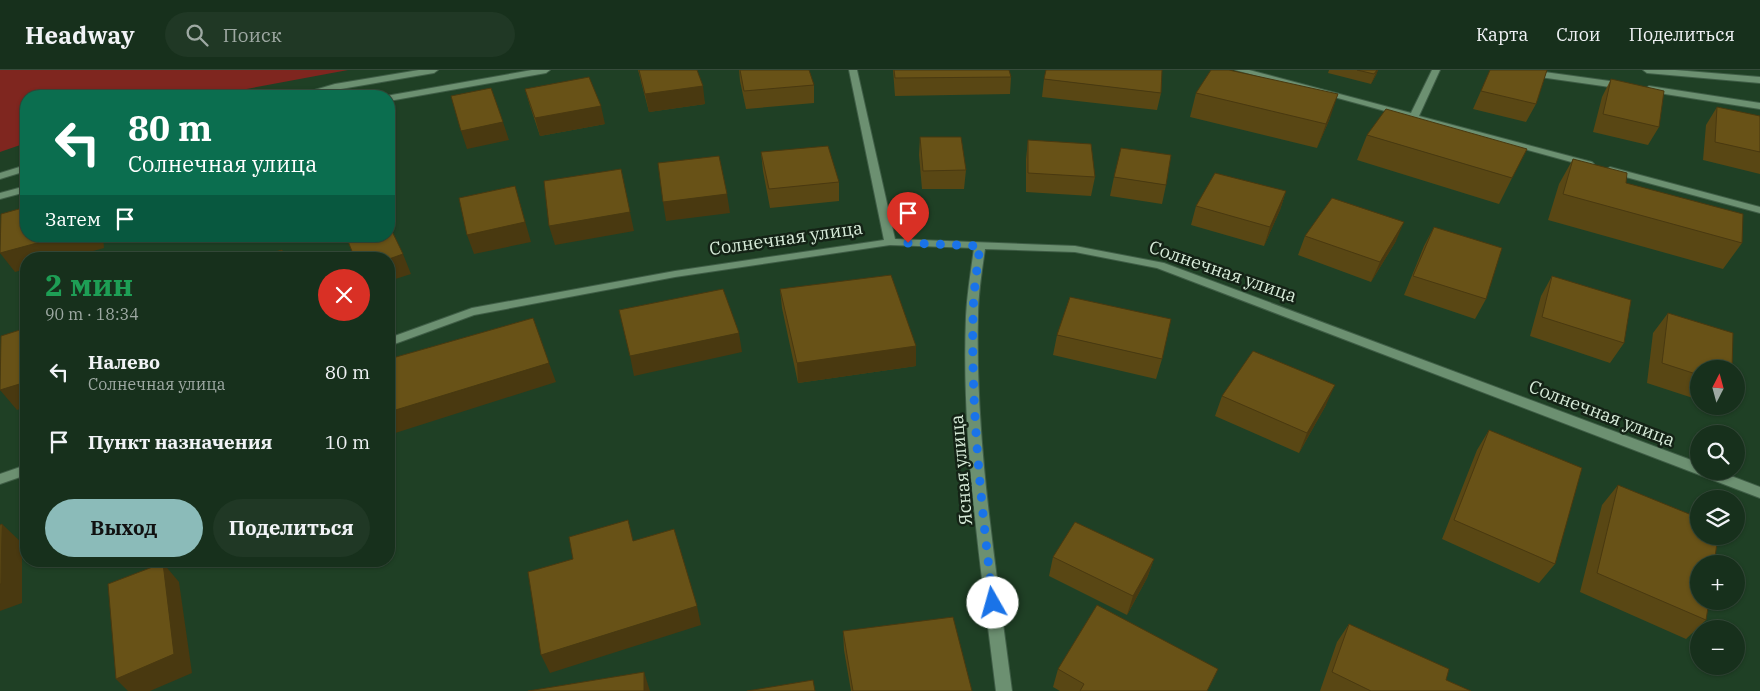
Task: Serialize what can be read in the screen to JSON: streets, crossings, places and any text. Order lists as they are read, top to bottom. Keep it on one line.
{"streets":{"street":["Солнечная улица","Ясная улица"]},"crossings":[["Солнечная улица","Ясная улица"]],"north":"top","page":{"header":"Headway","search":"Поиск","nav":["Карта","Слои","Поделиться"],"turn":["80 m","Солнечная улица"],"then":"Затем","heading":["2 мин","90 m · 18:34"],"list":[{"name":"Налево","note":"Солнечная улица","value":"80 m"},{"name":"Пункт назначения","value":"10 m"}],"map_buttons":["+","−"],"buttons":["Выход","Поделиться"]}}
